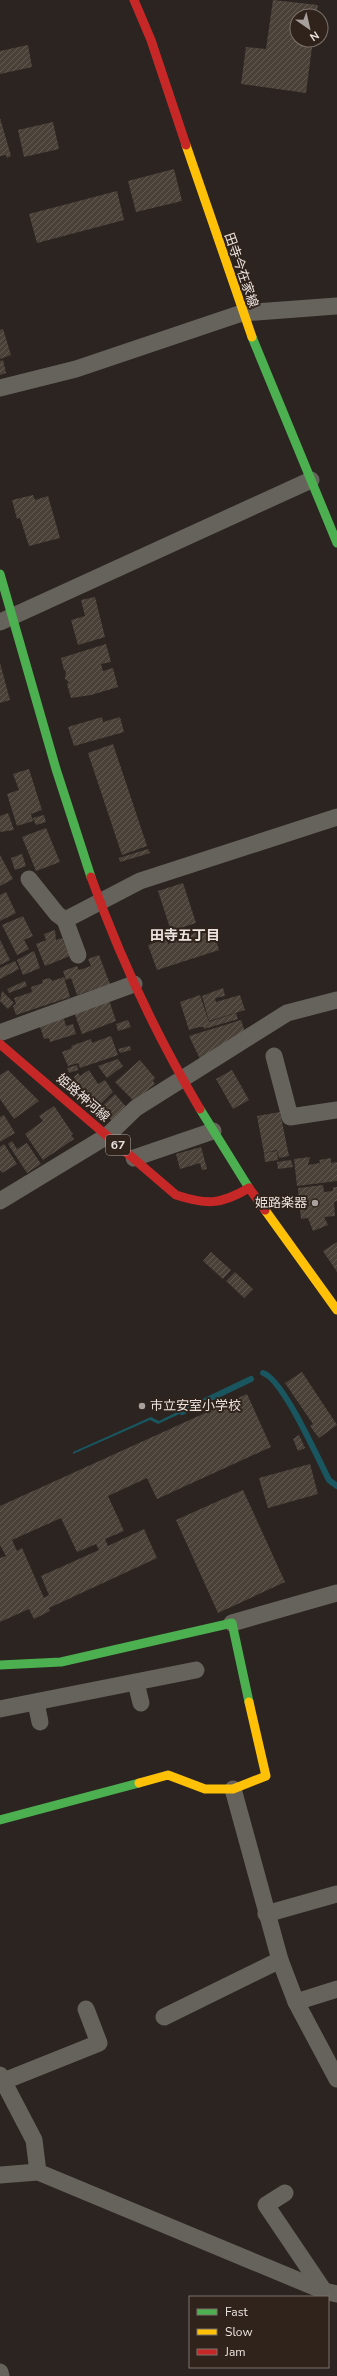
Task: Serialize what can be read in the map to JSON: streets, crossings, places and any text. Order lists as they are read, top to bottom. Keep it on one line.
{"streets":{"street":["田寺今在家線","姫路神河線","67"]},"districts":["田寺五丁目"],"places":["姫路楽器","市立安室小学校"],"legend":["Fast","Slow","Jam"],"north":"bottom right"}
